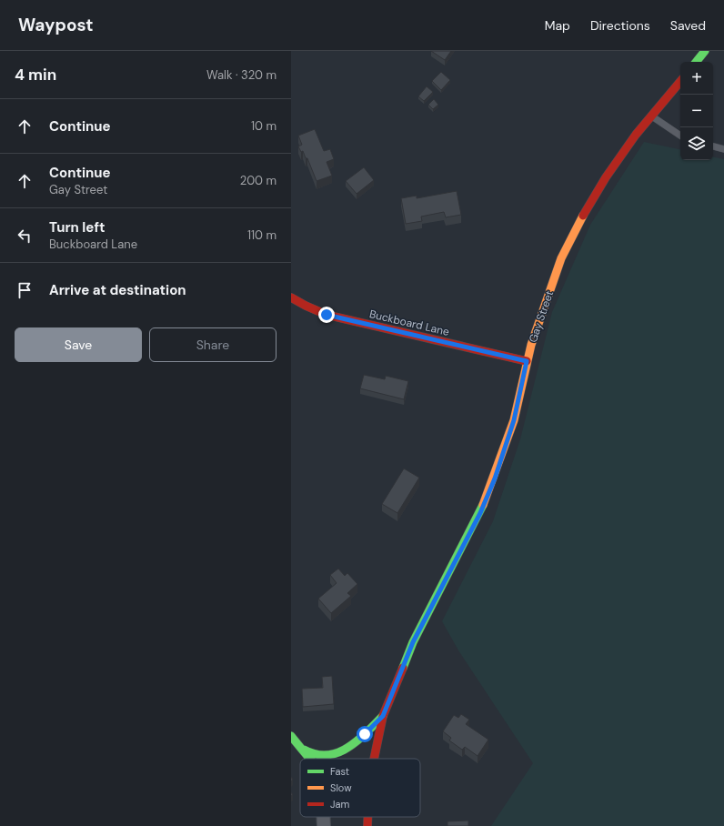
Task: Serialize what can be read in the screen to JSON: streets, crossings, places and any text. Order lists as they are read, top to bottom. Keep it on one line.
{"streets":{"street":["Gay Street","Buckboard Lane"]},"crossings":[["Gay Street","Buckboard Lane"]],"legend":["Fast","Slow","Jam"],"page":{"header":"Waypost","nav":["Map","Directions","Saved"],"heading":["4 min","Walk · 320 m"],"map_buttons":["+","−"],"list":[["Continue","10 m"],["Continue","Gay Street","200 m"],["Turn left","Buckboard Lane","110 m"],"Arrive at destination"],"buttons":["Save","Share"]}}
